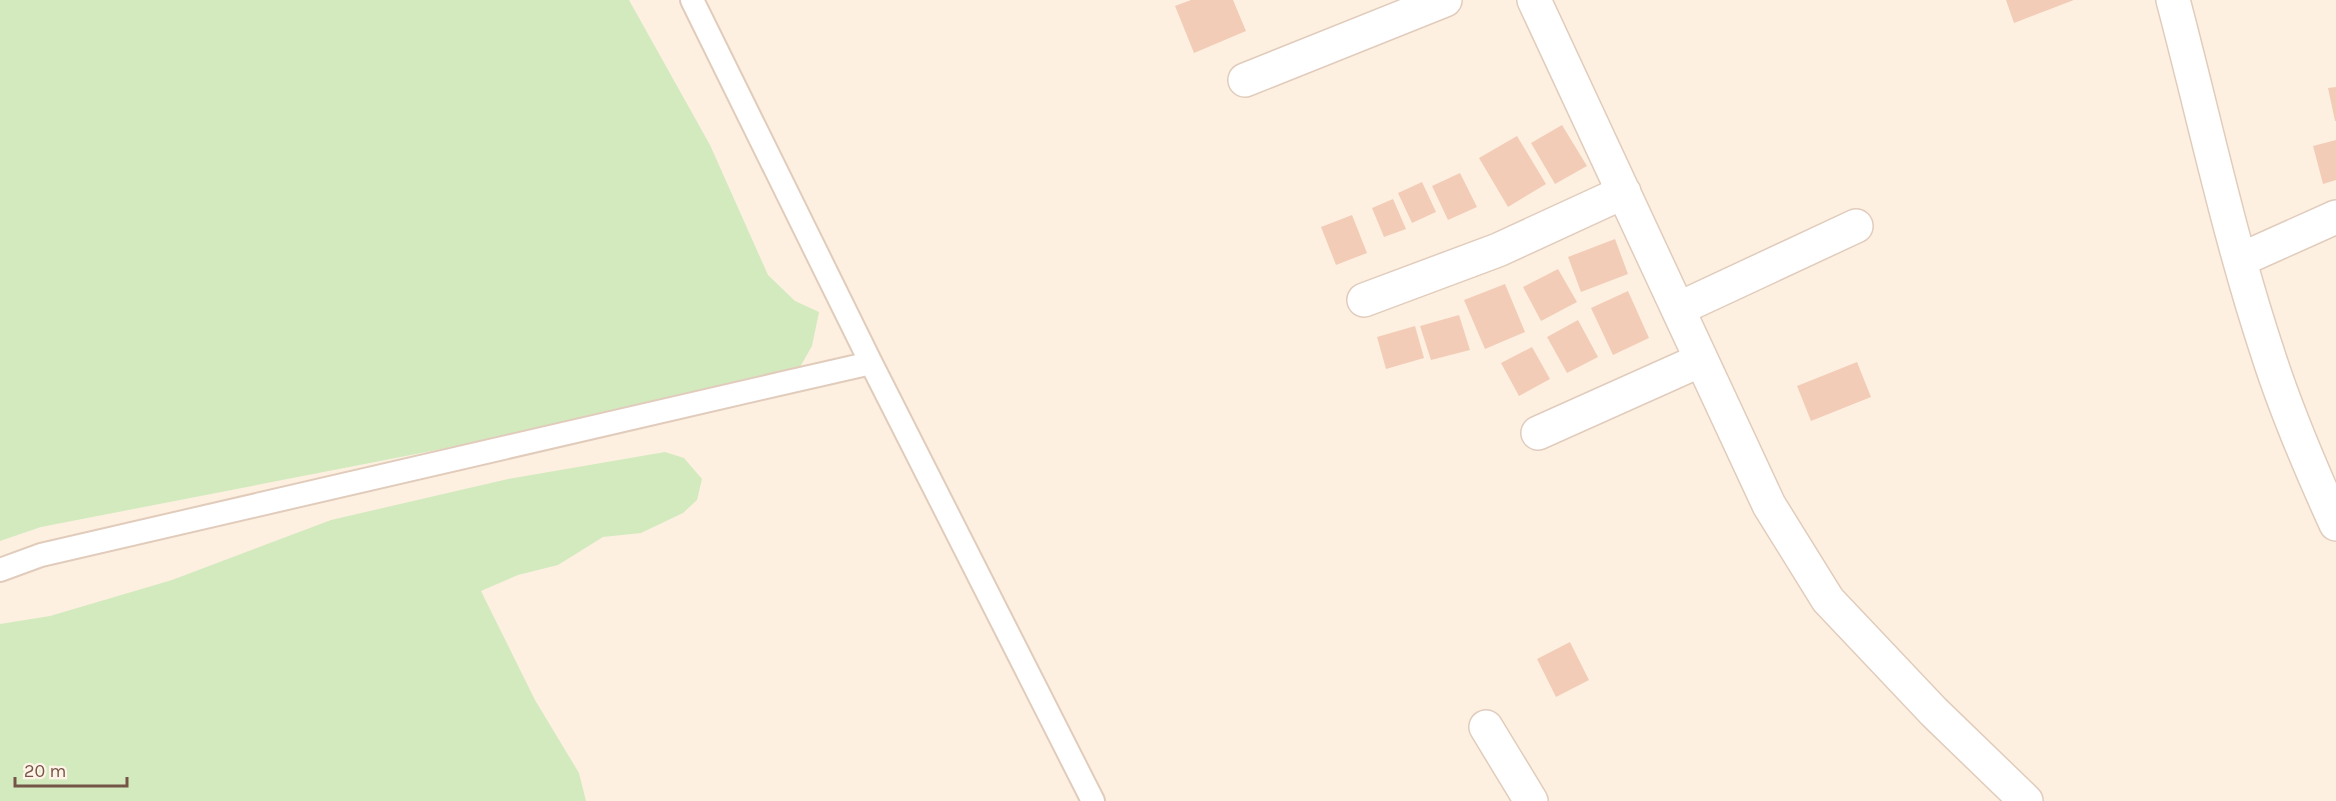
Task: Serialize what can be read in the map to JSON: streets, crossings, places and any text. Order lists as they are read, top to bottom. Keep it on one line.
{"scale_bar":"20 m"}
